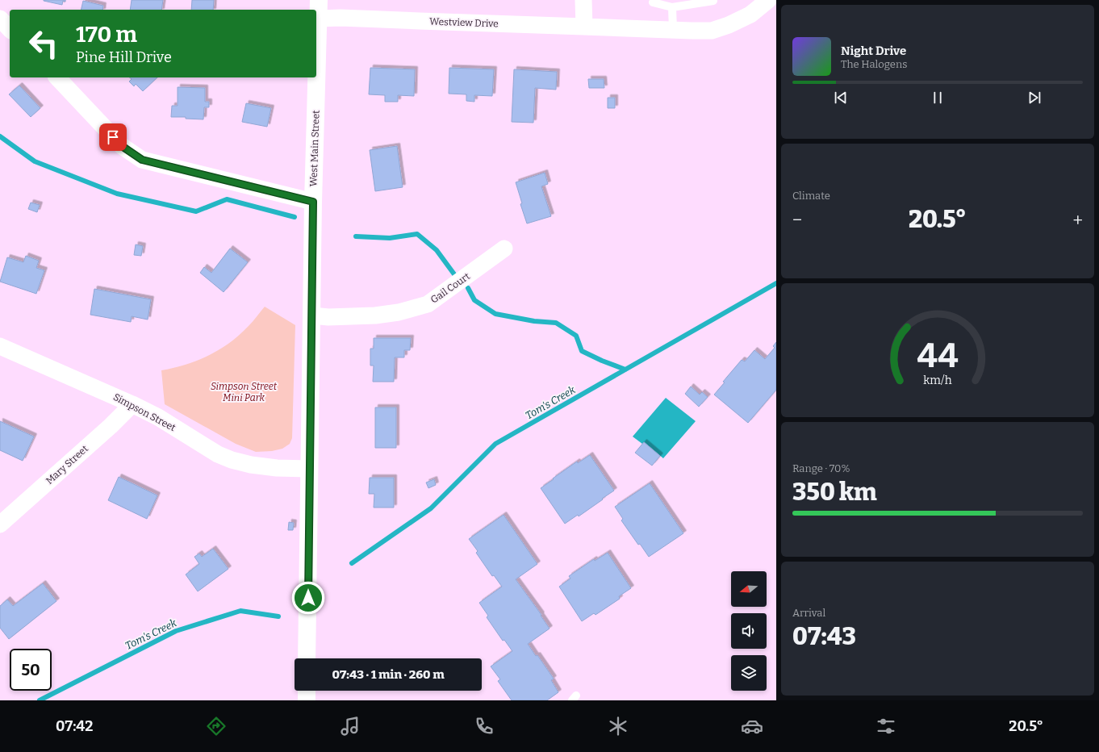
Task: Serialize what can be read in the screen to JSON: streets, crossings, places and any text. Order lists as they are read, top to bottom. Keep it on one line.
{"streets":{"main road":["West Main Street"],"street":["Westview Drive","Gail Court","Simpson Street","Mary Street"]},"crossings":[["Westview Drive","West Main Street"],["West Main Street","Gail Court"],["West Main Street","Simpson Street"],["Simpson Street","Mary Street"]],"water":["Tom's Creek"],"parks":["Simpson Street Mini Park"],"north":"left","page":{"turn":["170 m","Pine Hill Drive"],"song":["Night Drive","The Halogens"],"tile":["Climate",["Range · 70%","350 km"],["Arrival","07:43"]],"heat":["−","20.5°","+"],"limit":"50","trip":"07:43 · 1 min · 260 m","tabs":["07:42","20.5°"],"gauge":["44","km/h"]}}
